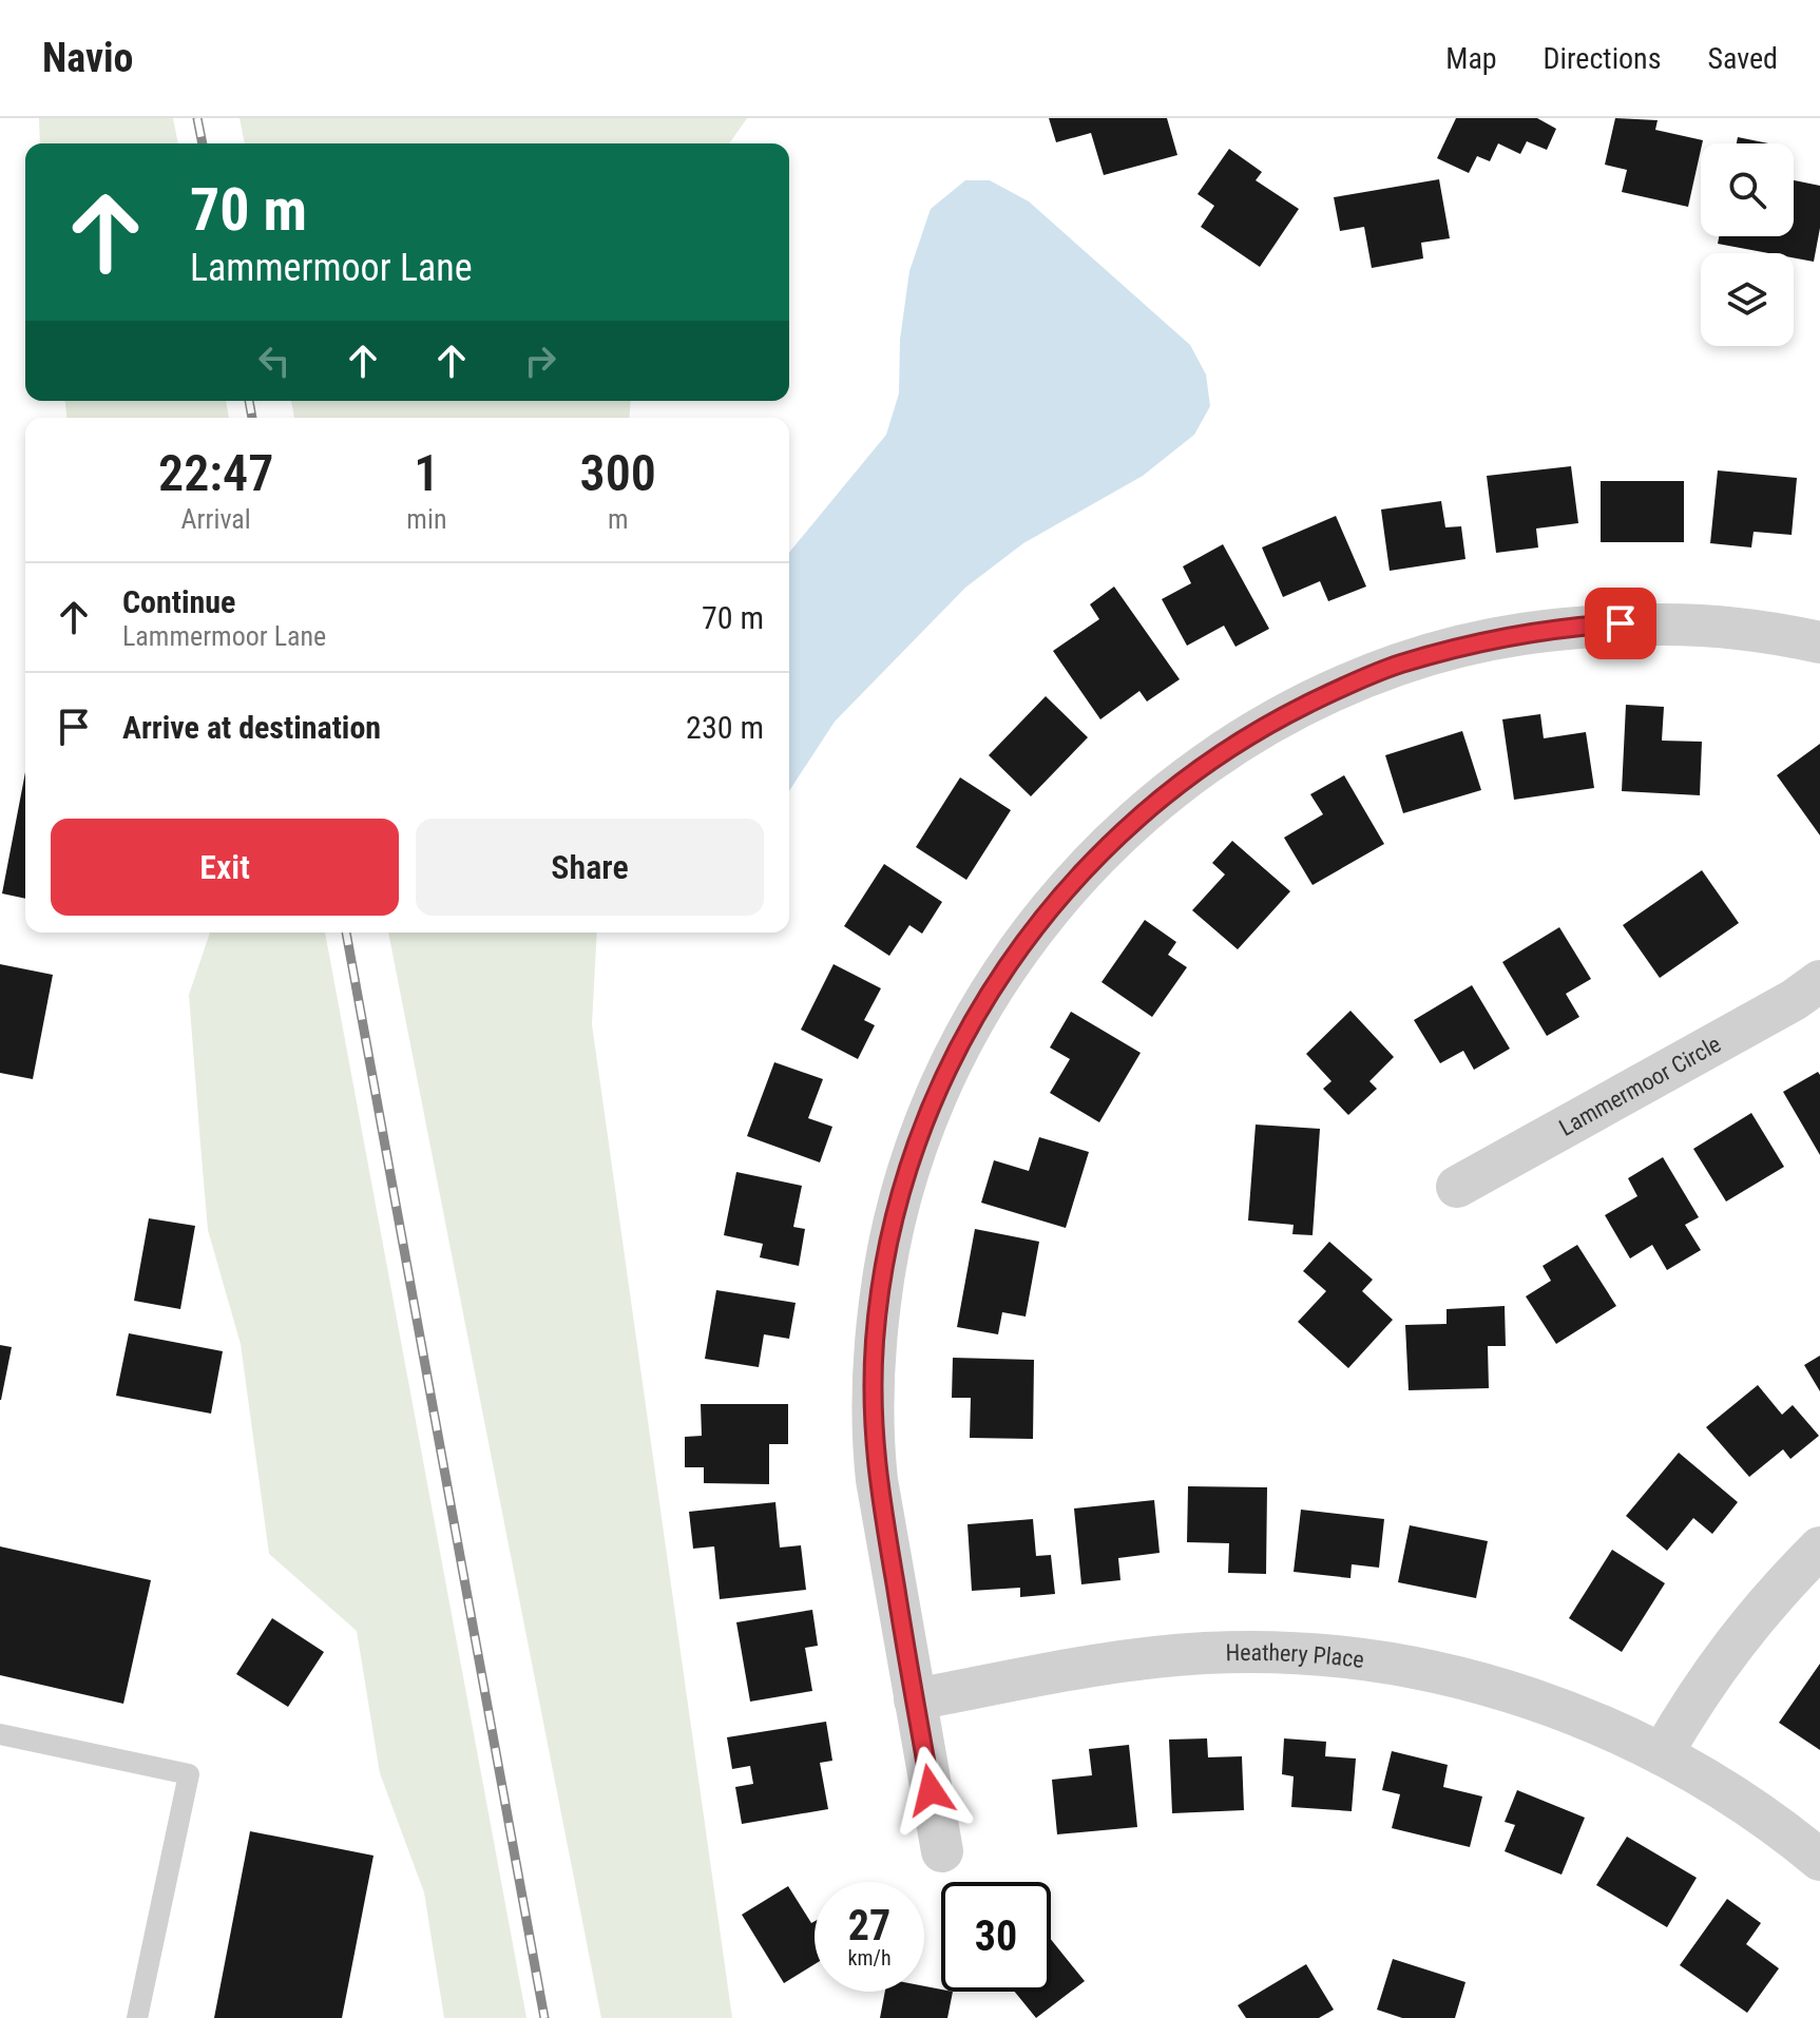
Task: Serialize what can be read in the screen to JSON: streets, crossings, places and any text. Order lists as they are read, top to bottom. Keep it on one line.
{"streets":{"street":["Lammermoor Circle","Heathery Place"]},"page":{"header":"Navio","nav":["Map","Directions","Saved"],"turn":["70 m","Lammermoor Lane"],"eta":["22:47","Arrival","1","min","300","m"],"list":[{"name":"Continue","note":"Lammermoor Lane","value":"70 m"},{"name":"Arrive at destination","value":"230 m"}],"buttons":["Exit","Share"],"speed":"27 km/h","limit":"30"}}
